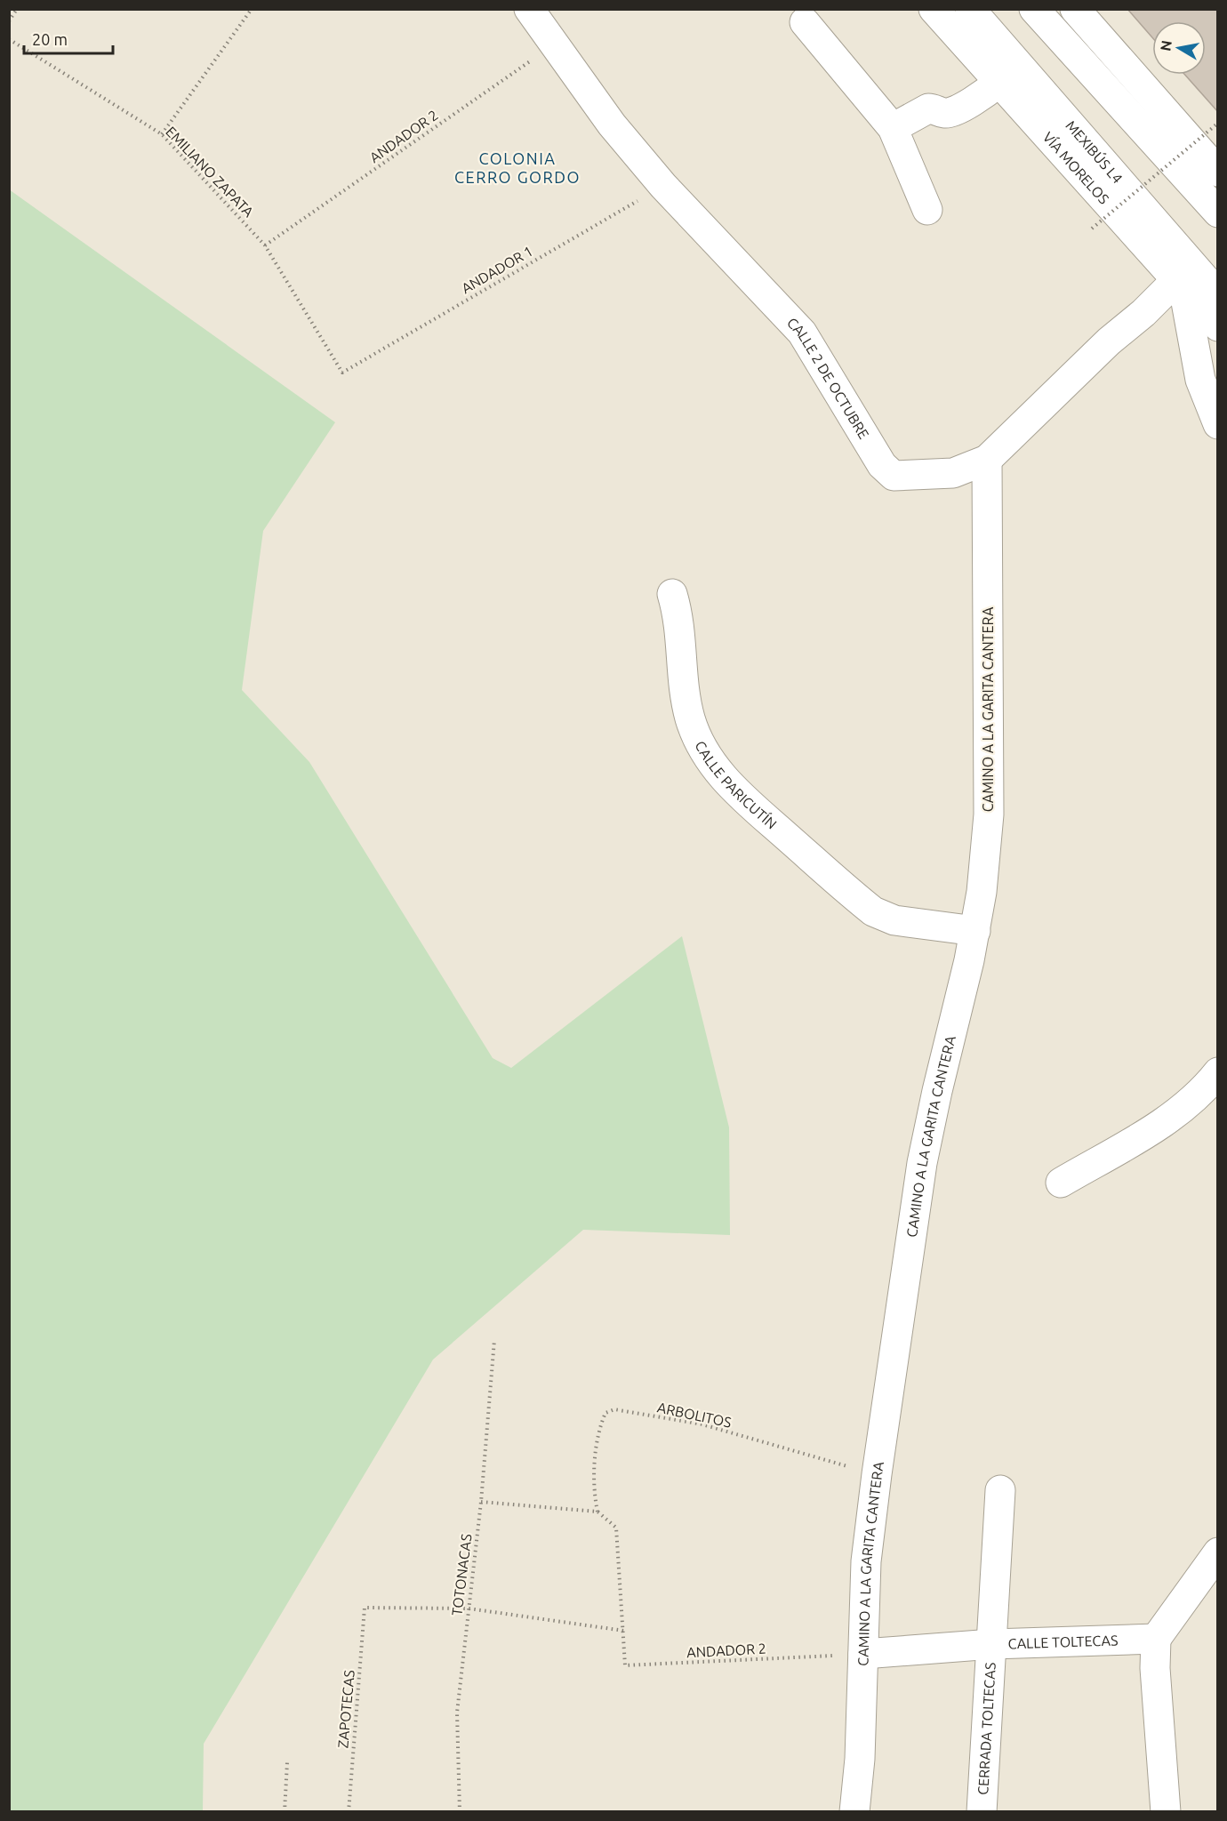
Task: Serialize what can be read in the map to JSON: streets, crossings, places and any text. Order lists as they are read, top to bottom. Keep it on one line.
{"streets":{"street":["MEXIBÚS L4","VÍA MORELOS","CALLE 2 DE OCTUBRE","CAMINO A LA GARITA CANTERA","CALLE PARICUTÍN","CALLE TOLTECAS","CERRADA TOLTECAS"],"path":["ANDADOR 2","EMILIANO ZAPATA","ANDADOR 1","ARBOLITOS","TOTONACAS","ZAPOTECAS"]},"crossings":[["ANDADOR 2","EMILIANO ZAPATA"],["ANDADOR 2","CALLE 2 DE OCTUBRE"],["ANDADOR 2","CAMINO A LA GARITA CANTERA"],["ANDADOR 2","ARBOLITOS"],["ANDADOR 2","CALLE TOLTECAS"],["VÍA MORELOS","CALLE 2 DE OCTUBRE"],["EMILIANO ZAPATA","ANDADOR 1"],["ANDADOR 1","CALLE 2 DE OCTUBRE"],["CALLE 2 DE OCTUBRE","CAMINO A LA GARITA CANTERA"],["CAMINO A LA GARITA CANTERA","CALLE PARICUTÍN"],["CAMINO A LA GARITA CANTERA","ARBOLITOS"],["CAMINO A LA GARITA CANTERA","CALLE TOLTECAS"],["TOTONACAS","ZAPOTECAS"],["CALLE TOLTECAS","CERRADA TOLTECAS"]],"districts":["COLONIA CERRO GORDO"],"scale_bar":"20 m","north":"left"}
